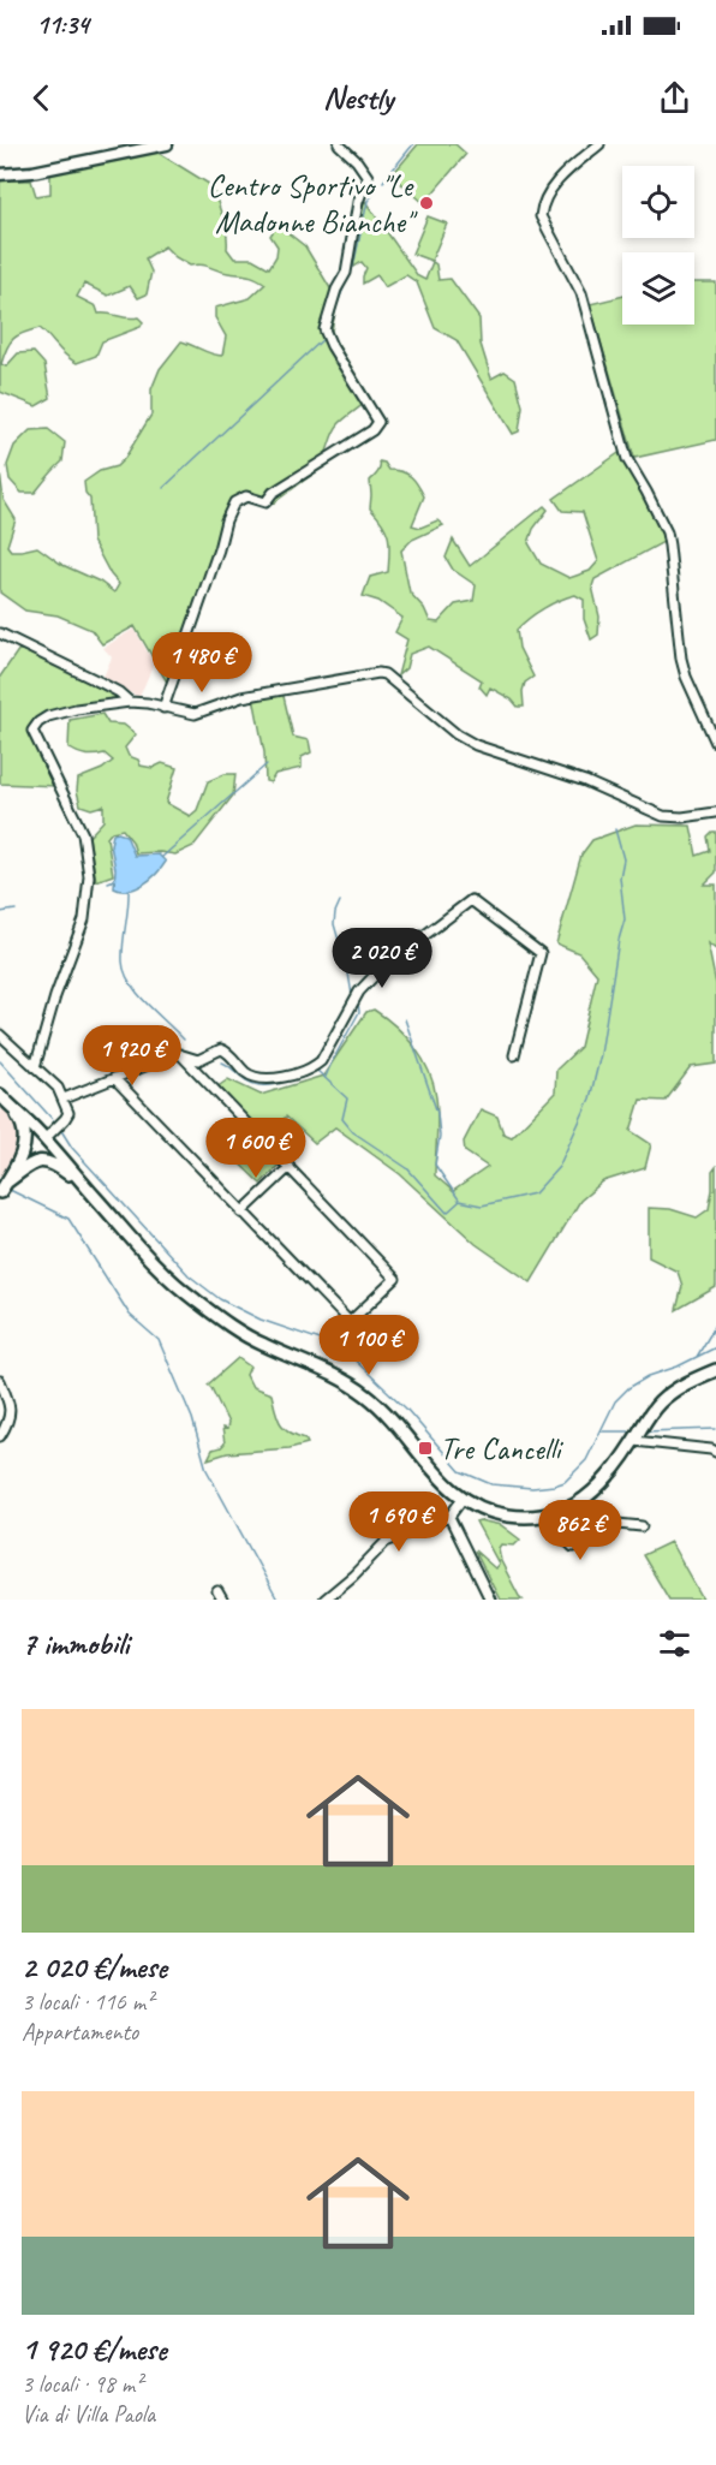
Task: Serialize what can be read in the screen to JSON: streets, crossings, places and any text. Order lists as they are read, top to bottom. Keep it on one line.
{"places":{"other":["Centro Sportivo \"Le Madonne Bianche\""],"transit":["Tre Cancelli"]},"page":{"status":"11:34","header":"Nestly","price":["1 480 €","2 020 €","1 920 €","1 600 €","1 100 €","1 690 €","862 €"],"heading":"7 immobili","list":[{"name":"2 020 €/mese","note":"3 locali · 116 m² · Appartamento"},{"name":"1 920 €/mese","note":"3 locali · 98 m² · Via di Villa Paola"}]}}
